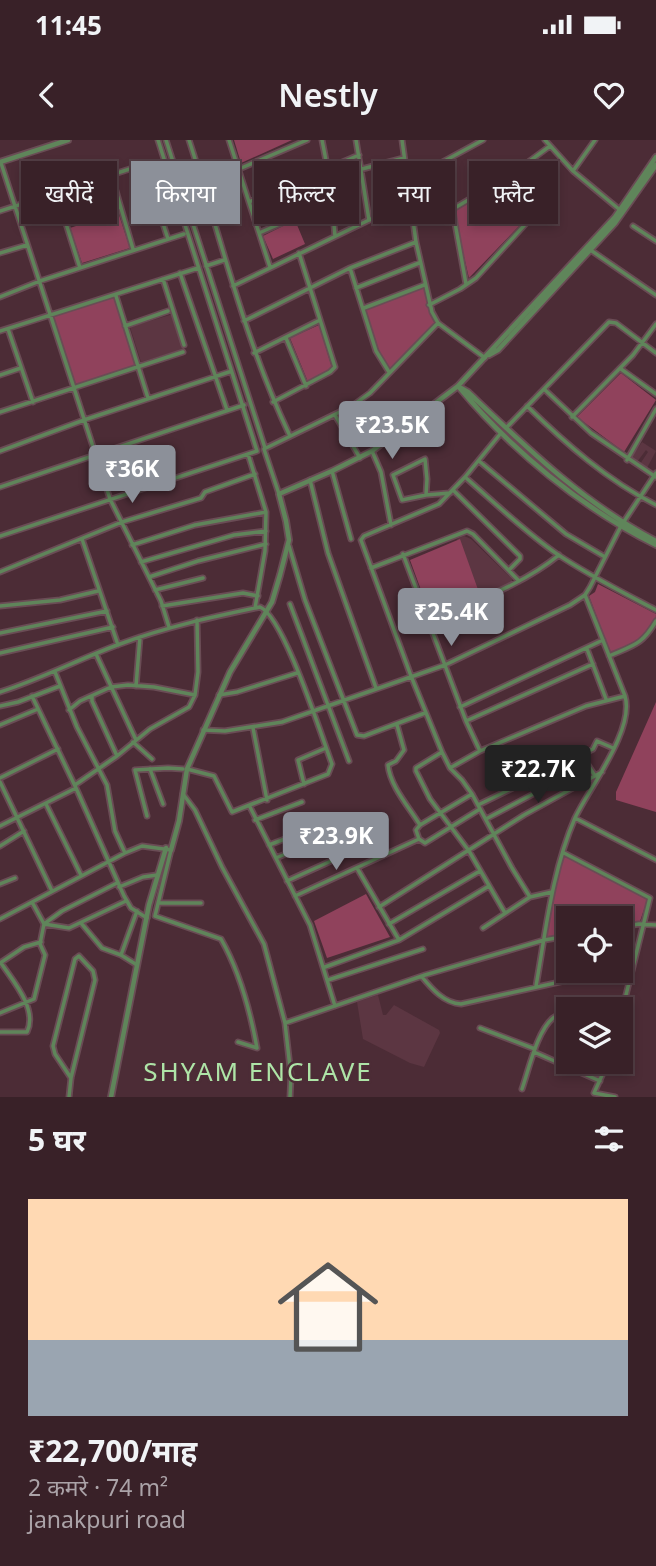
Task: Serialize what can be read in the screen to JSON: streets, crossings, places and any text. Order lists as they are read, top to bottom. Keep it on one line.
{"districts":["SHYAM ENCLAVE"],"page":{"status":"11:45","header":"Nestly","chip":["खरीदें","किराया","फ़िल्टर","नया","फ़्लैट"],"price":["₹23.5K","₹36K","₹25.4K","₹22.7K","₹23.9K"],"heading":"5 घर","list":[{"name":"₹22,700/माह","note":"2 कमरे · 74 m² · janakpuri road"}]}}
